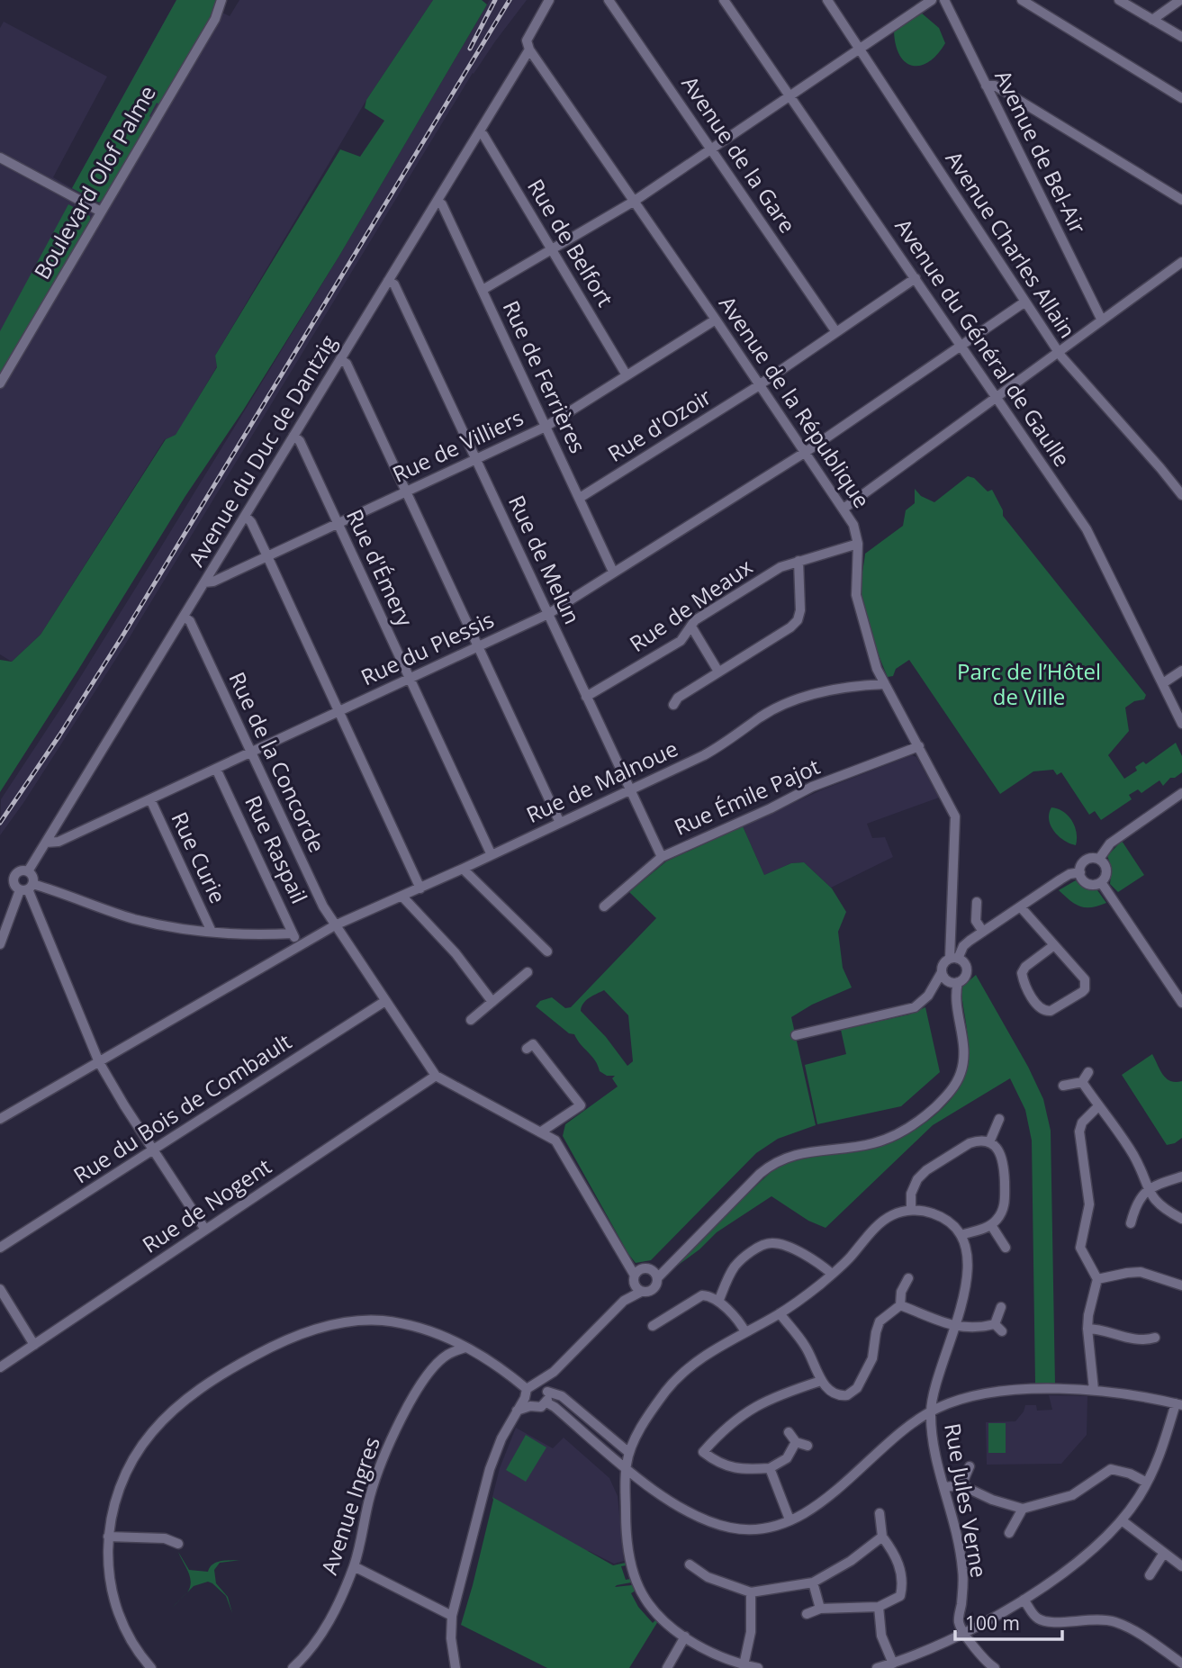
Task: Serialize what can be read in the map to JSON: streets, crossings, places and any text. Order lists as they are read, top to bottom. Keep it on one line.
{"streets":{"street":["Avenue de Bel-Air","Avenue de la Gare","Boulevard Olof Palme","Rue de Belfort","Avenue Charles Allain","Avenue du Général de Gaulle","Rue de Ferrières","Avenue de la République","Rue d'Ozoir","Rue de Villiers","Avenue du Duc de Dantzig","Rue de Melun","Rue d'Émery","Rue de Meaux","Rue du Plessis","Rue de la Concorde","Rue de Malnoue","Rue Émile Pajot","Rue Raspail","Rue Curie","Rue du Bois de Combault","Rue de Nogent","Rue Jules Verne","Avenue Ingres"]},"crossings":[["Avenue de la Gare","Rue d'Ozoir"],["Rue de Belfort","Rue de Villiers"],["Rue de Belfort","Avenue du Duc de Dantzig"],["Avenue Charles Allain","Rue du Plessis"],["Avenue du Général de Gaulle","Rue d'Ozoir"],["Avenue du Général de Gaulle","Rue du Plessis"],["Rue de Ferrières","Rue d'Ozoir"],["Rue de Ferrières","Rue de Villiers"],["Rue de Ferrières","Avenue du Duc de Dantzig"],["Rue de Ferrières","Rue du Plessis"],["Avenue de la République","Rue d'Ozoir"],["Avenue de la République","Rue de Villiers"],["Avenue de la République","Avenue du Duc de Dantzig"],["Avenue de la République","Rue de Meaux"],["Avenue de la République","Rue du Plessis"],["Avenue de la République","Rue de Malnoue"],["Avenue de la République","Rue Émile Pajot"],["Rue de Villiers","Avenue du Duc de Dantzig"],["Rue de Villiers","Rue de Melun"],["Rue de Villiers","Rue d'Émery"],["Avenue du Duc de Dantzig","Rue de Melun"],["Avenue du Duc de Dantzig","Rue d'Émery"],["Avenue du Duc de Dantzig","Rue du Plessis"],["Avenue du Duc de Dantzig","Rue de la Concorde"],["Rue de Melun","Rue de Meaux"],["Rue de Melun","Rue du Plessis"],["Rue de Melun","Rue de Malnoue"],["Rue de Melun","Rue Émile Pajot"],["Rue d'Émery","Rue du Plessis"],["Rue d'Émery","Rue de Malnoue"],["Rue du Plessis","Rue de la Concorde"],["Rue du Plessis","Rue Raspail"],["Rue du Plessis","Rue Curie"],["Rue de la Concorde","Rue de Malnoue"],["Rue de la Concorde","Rue du Bois de Combault"],["Rue de la Concorde","Rue de Nogent"]],"parks":["Parc de l’Hôtel de Ville"],"scale_bar":"100 m"}
